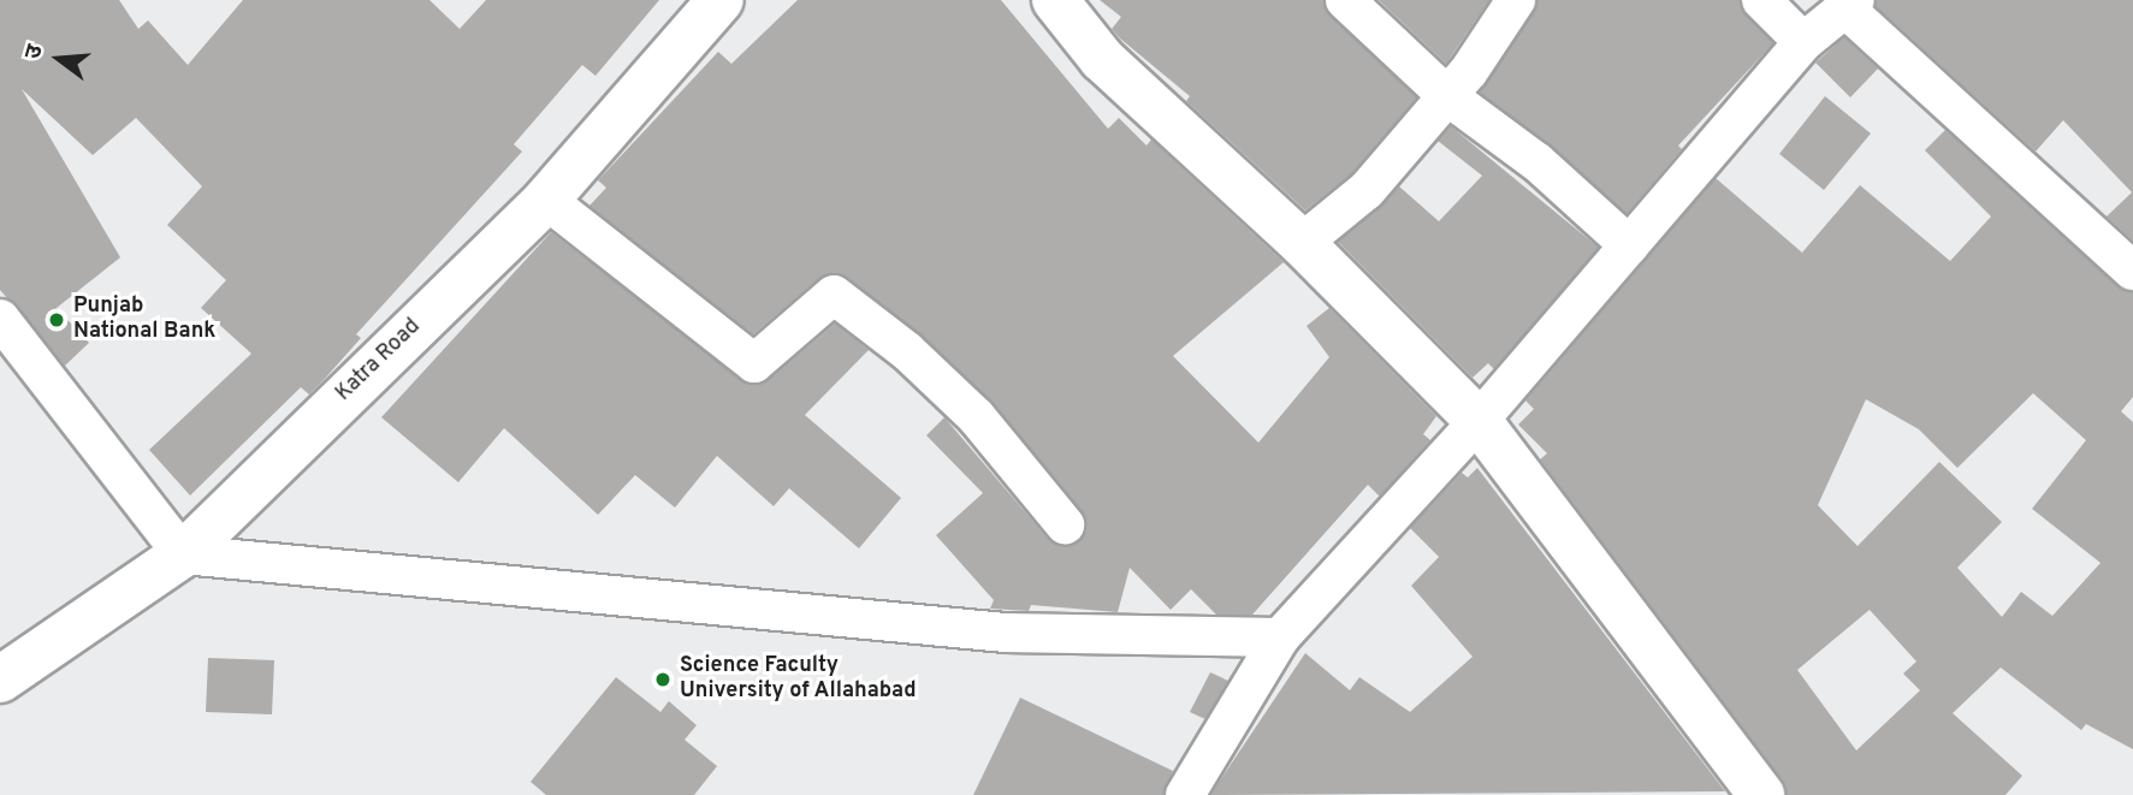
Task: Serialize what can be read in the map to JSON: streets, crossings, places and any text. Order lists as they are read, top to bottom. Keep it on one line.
{"streets":{"street":["Katra Road"]},"places":["Punjab National Bank","Science Faculty University of Allahabad"],"north":"left"}
